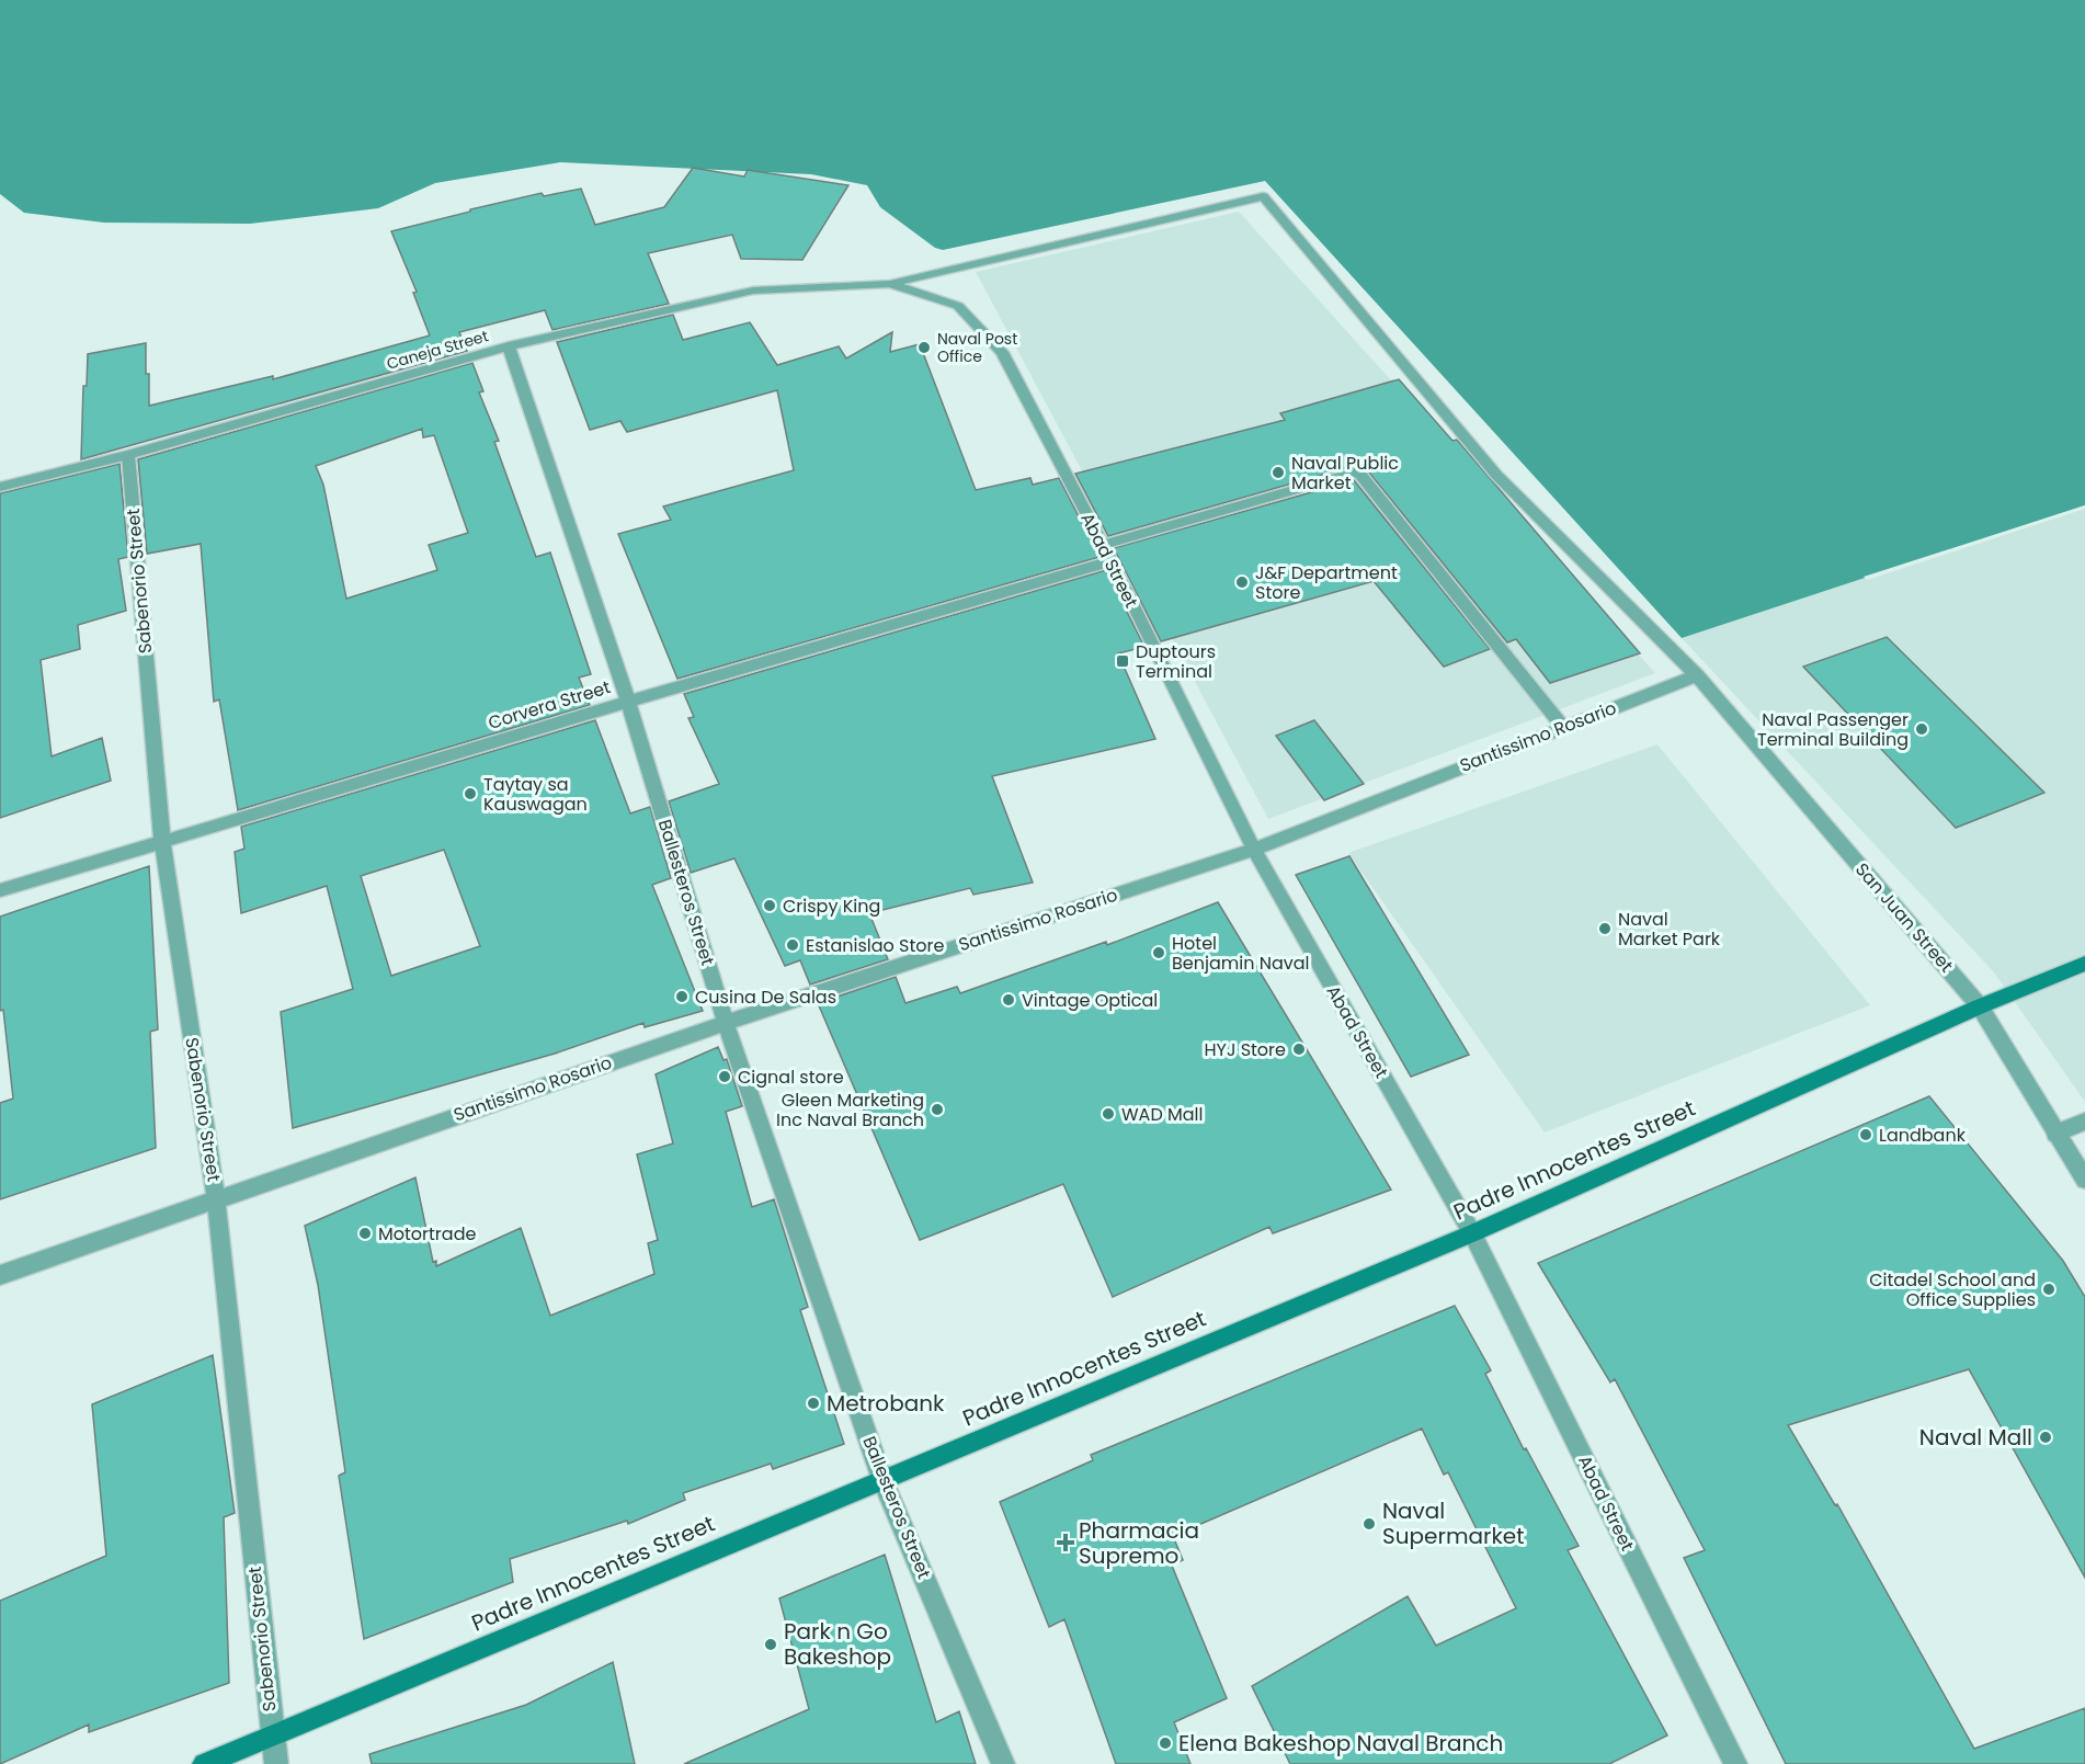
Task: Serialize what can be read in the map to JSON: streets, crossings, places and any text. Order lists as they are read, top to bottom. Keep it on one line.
{"streets":{"main road":["Padre Innocentes Street"],"street":["Caneja Street","Abad Street","Sabenorio Street","Corvera Street","Santissimo Rosario","Ballesteros Street","San Juan Street"]},"crossings":[["Caneja Street","Abad Street"],["Caneja Street","Sabenorio Street"],["Caneja Street","Ballesteros Street"],["Caneja Street","San Juan Street"],["Abad Street","Corvera Street"],["Abad Street","Santissimo Rosario"],["Abad Street","San Juan Street"],["Abad Street","Padre Innocentes Street"],["Sabenorio Street","Corvera Street"],["Sabenorio Street","Santissimo Rosario"],["Sabenorio Street","Padre Innocentes Street"],["Corvera Street","Santissimo Rosario"],["Corvera Street","Ballesteros Street"],["Santissimo Rosario","Ballesteros Street"],["Santissimo Rosario","San Juan Street"],["Ballesteros Street","Padre Innocentes Street"],["San Juan Street","Padre Innocentes Street"]],"places":{"other":["Naval Post Office","Naval Public Market","J&F Department Store","Naval Passenger Terminal Building","Taytay sa Kauswagan","Crispy King","Naval Market Park","Estanislao Store","Hotel Benjamin Naval","Cusina De Salas","Vintage Optical","HYJ Store","Cignal store","Gleen Marketing Inc Naval Branch","WAD Mall","Landbank","Motortrade","Citadel School and Office Supplies","Metrobank","Naval Mall","Naval Supermarket","Park n Go Bakeshop","Elena Bakeshop Naval Branch"],"transit":["Duptours Terminal"],"health":["Pharmacia Supremo"]}}
